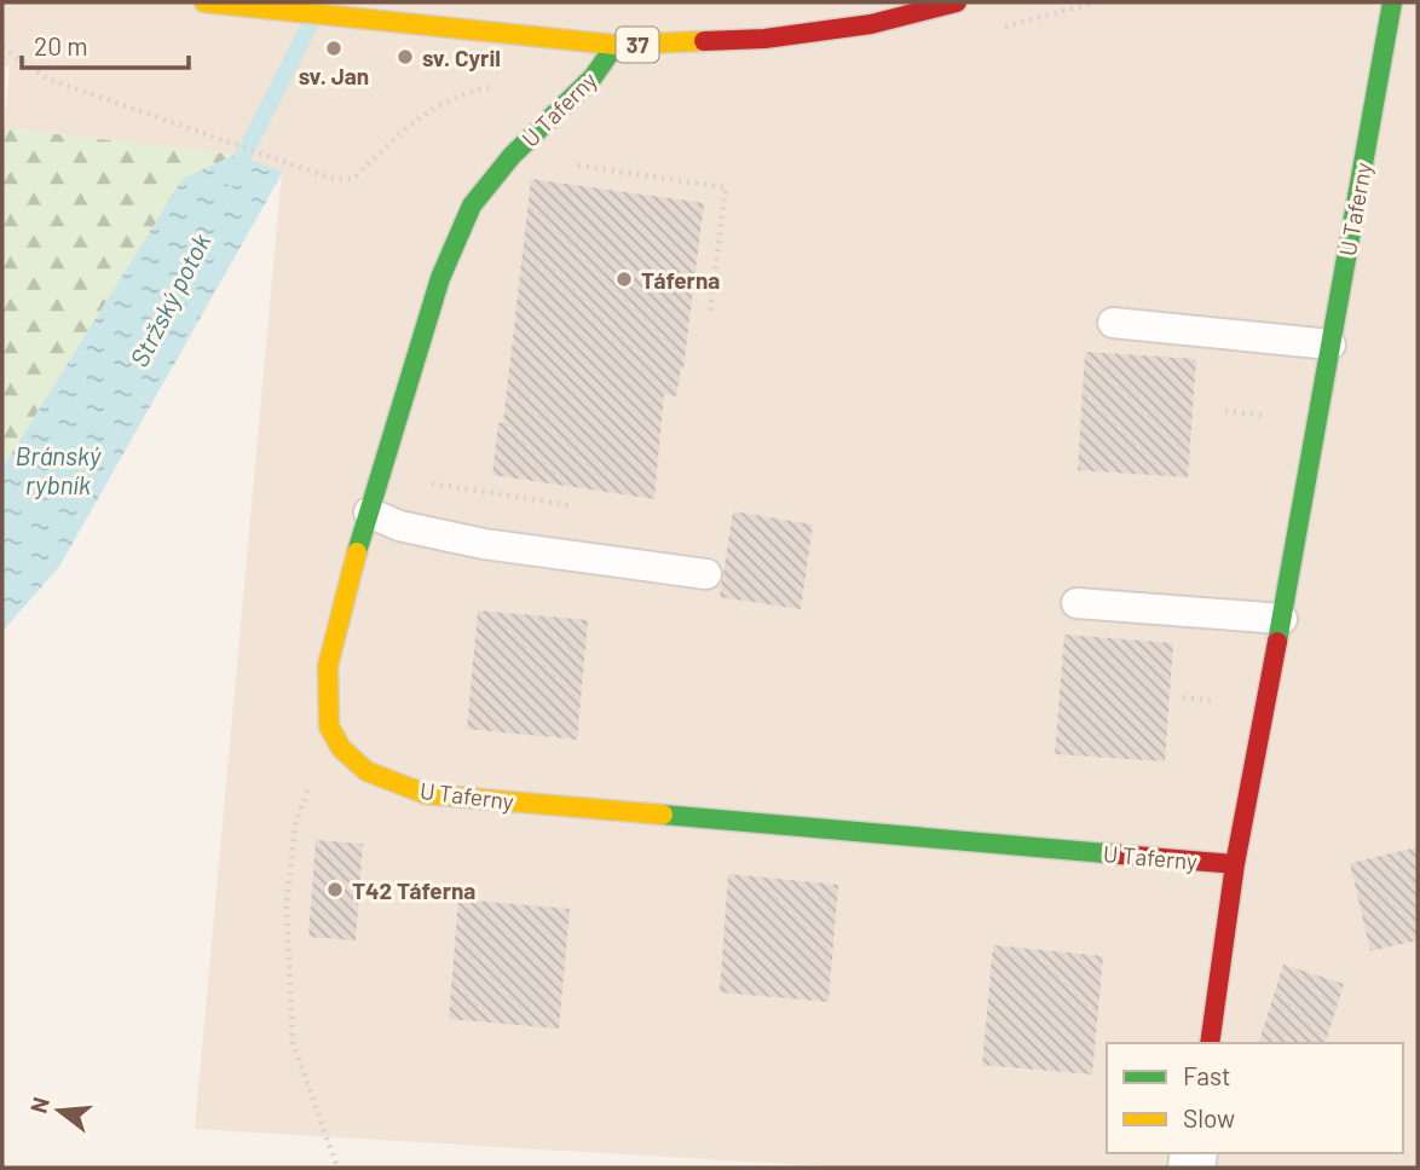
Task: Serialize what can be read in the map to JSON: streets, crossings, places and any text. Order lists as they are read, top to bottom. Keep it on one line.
{"streets":{"street":["37","U Taferny"]},"crossings":[["37","U Taferny"]],"water":["Stržský potok","Bránský rybník"],"places":["sv. Jan","sv. Cyril","Táferna","T42 Táferna"],"legend":["Fast","Slow"],"scale_bar":"20 m","north":"left"}
